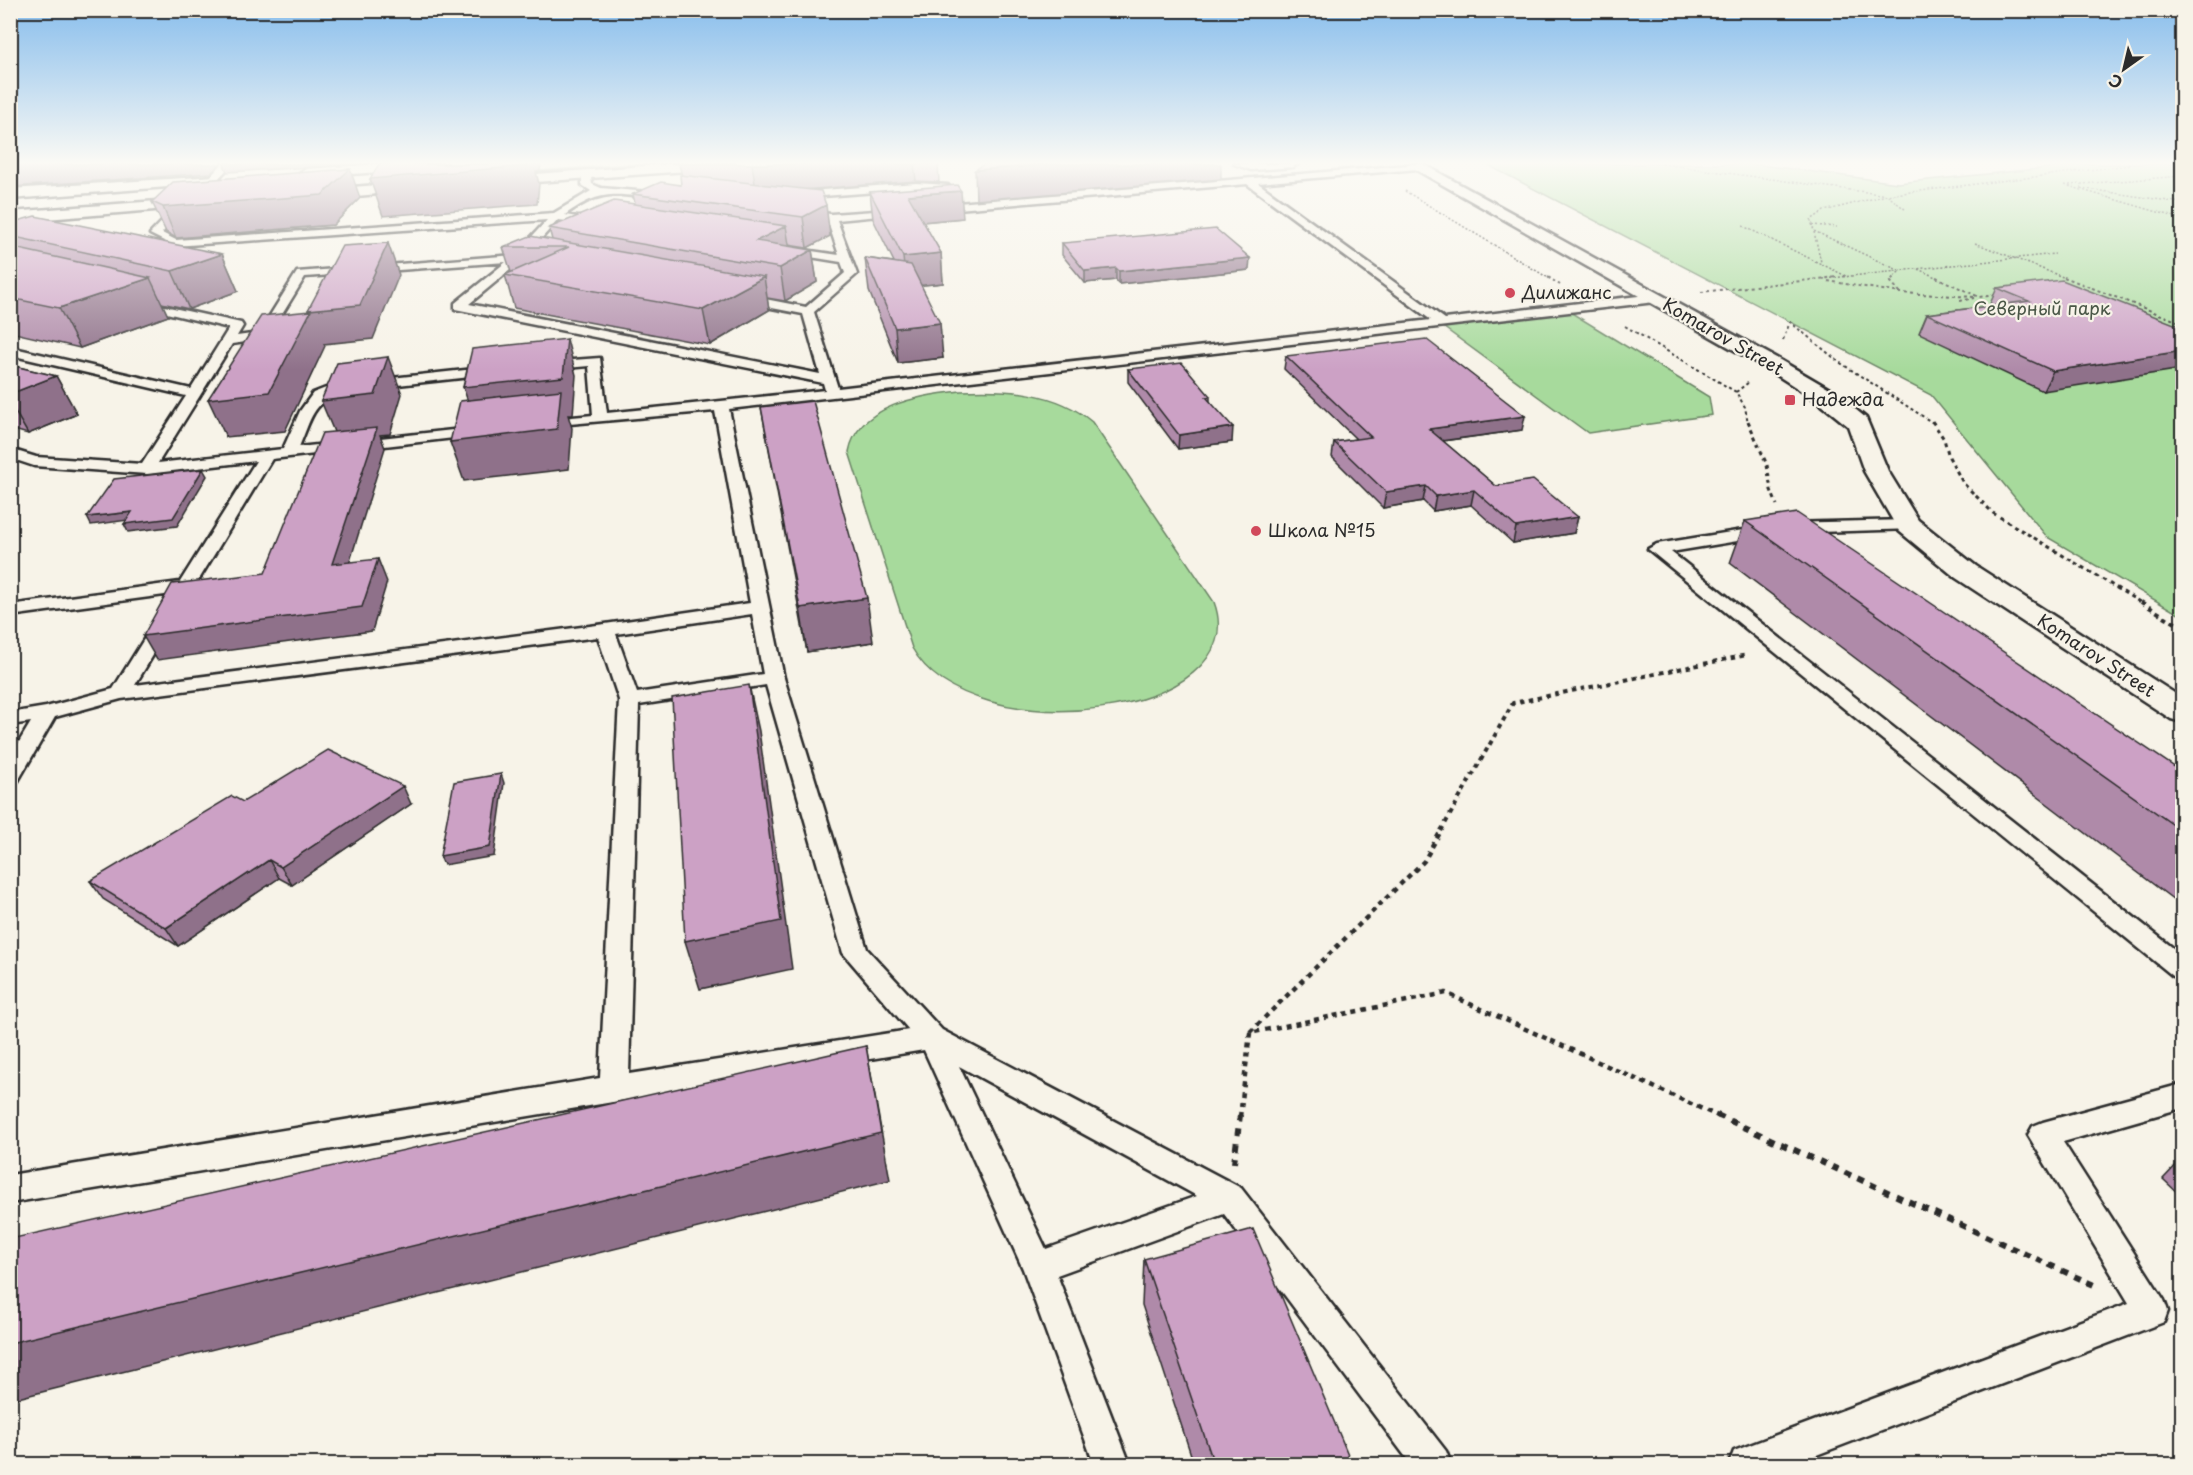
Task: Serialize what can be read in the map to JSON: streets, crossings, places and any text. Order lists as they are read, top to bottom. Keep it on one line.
{"streets":{"street":["Komarov Street"]},"parks":["Северный парк"],"places":{"other":["Дилижанс","Школа №15"],"transit":["Надежда"]},"north":"bottom left"}
